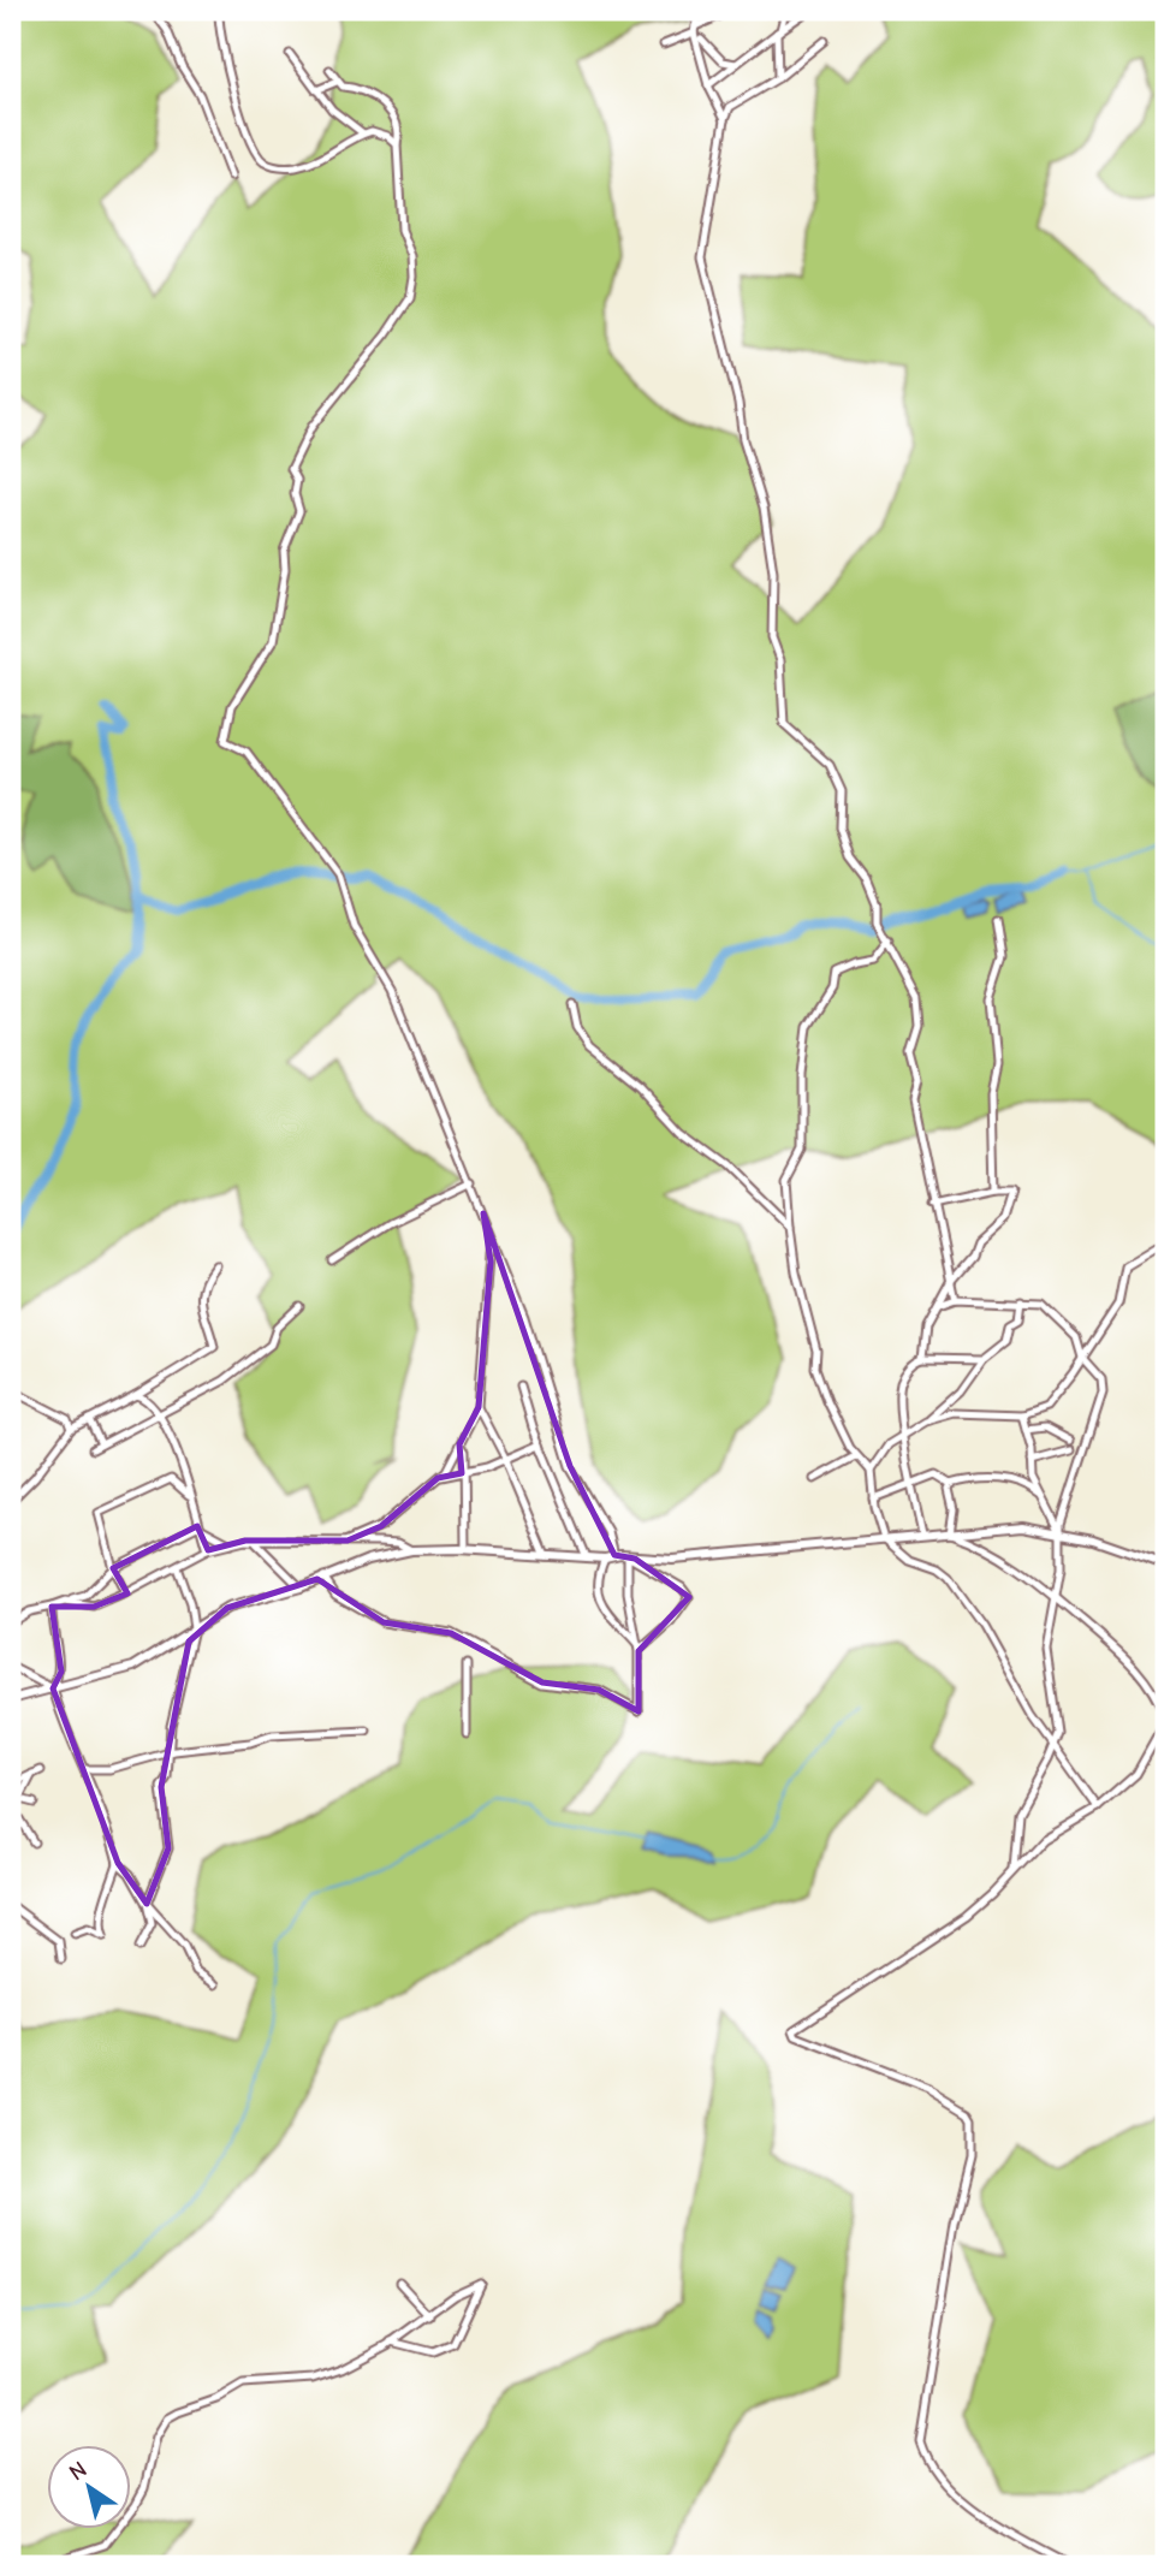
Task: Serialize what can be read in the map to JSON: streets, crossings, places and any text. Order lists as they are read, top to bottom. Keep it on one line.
{"north":"top left"}
